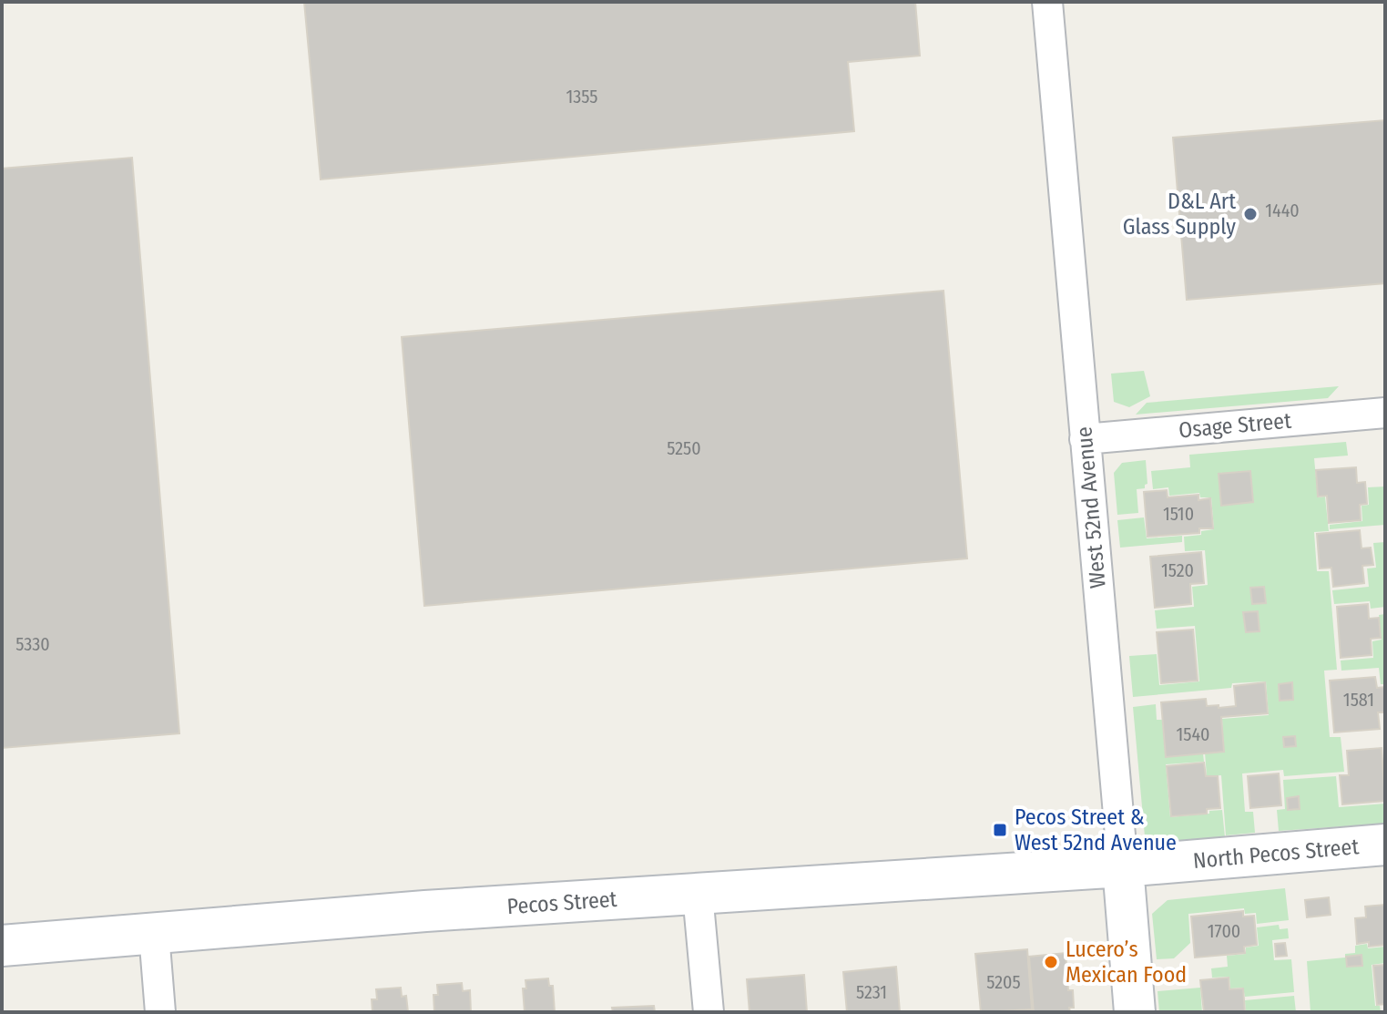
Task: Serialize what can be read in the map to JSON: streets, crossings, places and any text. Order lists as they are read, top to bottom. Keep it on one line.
{"streets":{"main road":["West 52nd Avenue","North Pecos Street","Pecos Street"],"street":["Osage Street"]},"crossings":[["Osage Street","West 52nd Avenue"],["West 52nd Avenue","North Pecos Street"],["West 52nd Avenue","Pecos Street"],["North Pecos Street","Pecos Street"]],"places":{"other":["D&L Art Glass Supply","Lucero’s Mexican Food"],"transit":["Pecos Street & West 52nd Avenue"]},"house_numbers":["1355","1440","5250","1510","1520","5330","1581","1540","1700","5205","5231"]}
